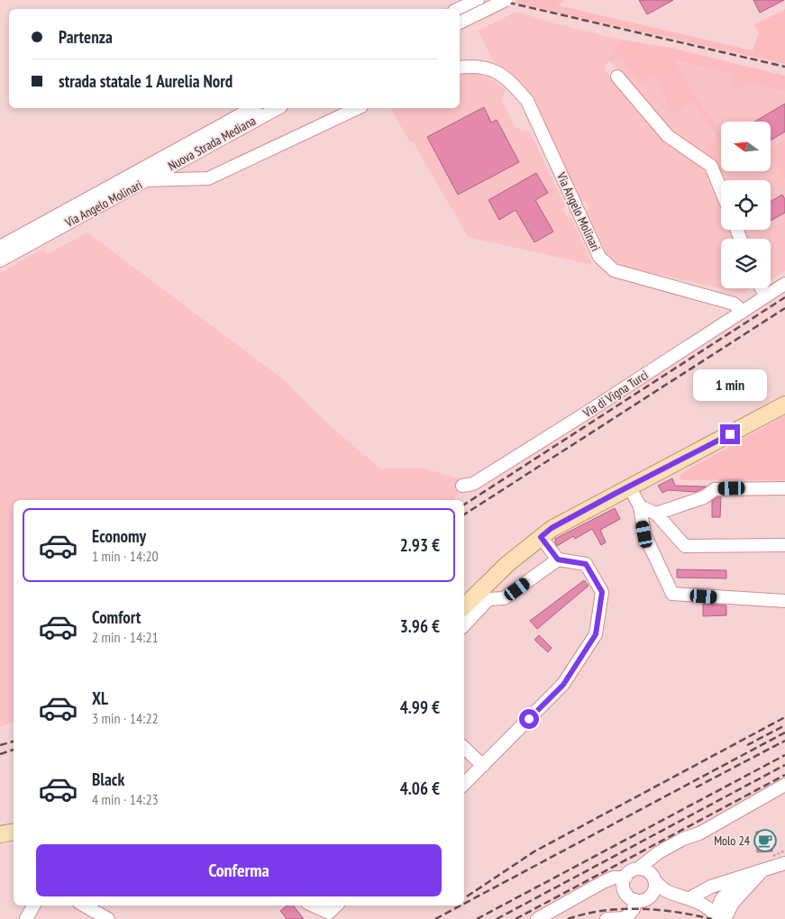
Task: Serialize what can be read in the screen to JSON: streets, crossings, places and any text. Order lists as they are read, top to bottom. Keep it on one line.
{"streets":{"street":["Nuova Strada Mediana","Via Angelo Molinari","Via di Vigna Turci"]},"crossings":[["Nuova Strada Mediana","Via Angelo Molinari"],["Via Angelo Molinari","Via di Vigna Turci"]],"places":{"cafe":["Molo 24"]},"north":"left","page":{"banner":["Partenza","strada statale 1 Aurelia Nord"],"bubble":"1 min","list":[{"name":"Economy","note":"1 min · 14:20","value":"2.93 €"},{"name":"Comfort","note":"2 min · 14:21","value":"3.96 €"},{"name":"XL","note":"3 min · 14:22","value":"4.99 €"},{"name":"Black","note":"4 min · 14:23","value":"4.06 €"}],"buttons":"Conferma"}}
